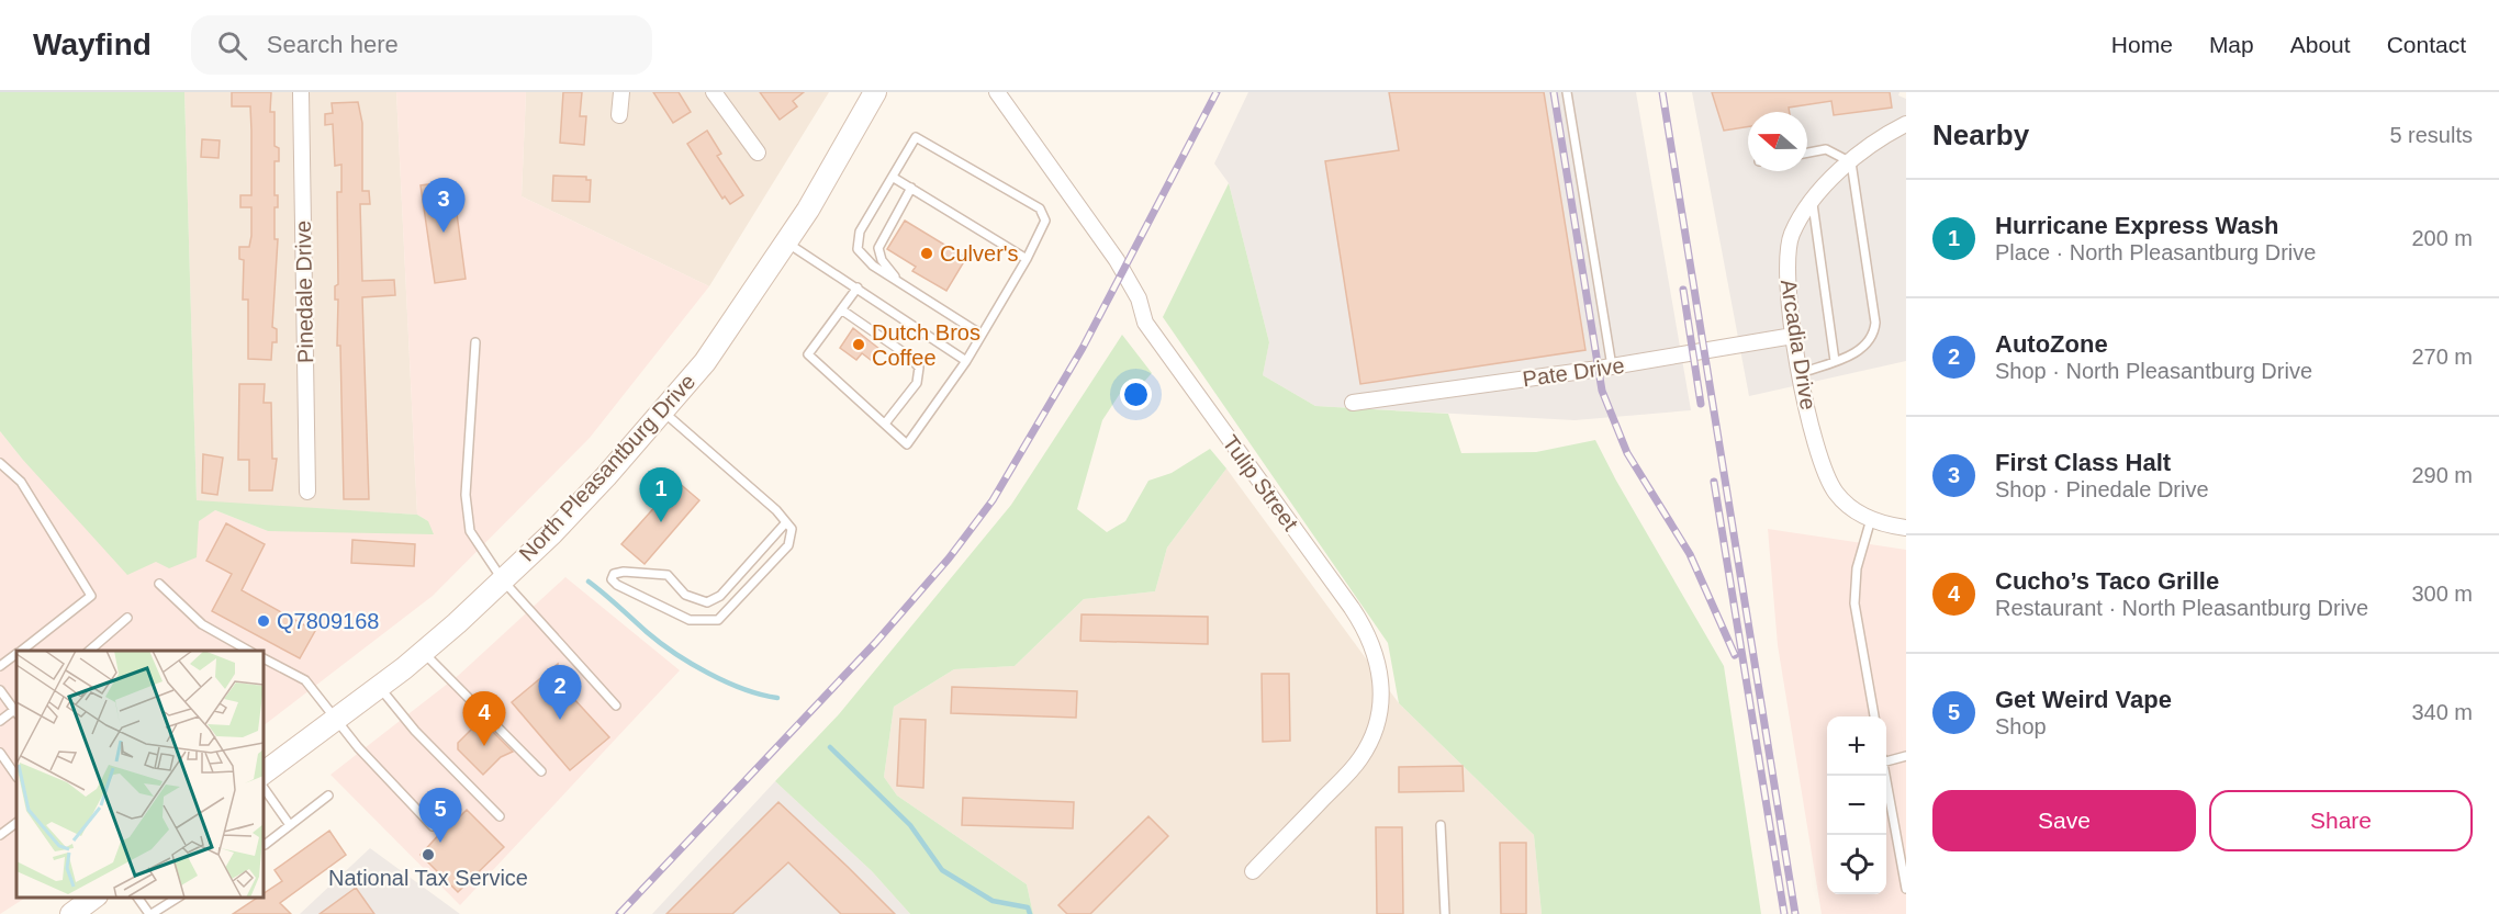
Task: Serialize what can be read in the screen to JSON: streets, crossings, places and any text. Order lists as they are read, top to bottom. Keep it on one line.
{"streets":{"main road":["North Pleasantburg Drive"],"street":["Pinedale Drive","Arcadia Drive","Pate Drive","Tulip Street"]},"crossings":[["Arcadia Drive","Pate Drive"]],"places":["Culver's","Dutch Bros Coffee","Q7809168","National Tax Service"],"north":"left","page":{"header":"Wayfind","search":"Search here","nav":["Home","Map","About","Contact"],"heading":["Nearby","5 results"],"pins":["3","1","2","4","5"],"list":[{"mark":"1","name":"Hurricane Express Wash","note":"Place · North Pleasantburg Drive","value":"200 m"},{"mark":"2","name":"AutoZone","note":"Shop · North Pleasantburg Drive","value":"270 m"},{"mark":"3","name":"First Class Halt","note":"Shop · Pinedale Drive","value":"290 m"},{"mark":"4","name":"Cucho’s Taco Grille","note":"Restaurant · North Pleasantburg Drive","value":"300 m"},{"mark":"5","name":"Get Weird Vape","note":"Shop","value":"340 m"}],"map_buttons":["+","−"],"buttons":["Save","Share"]}}
